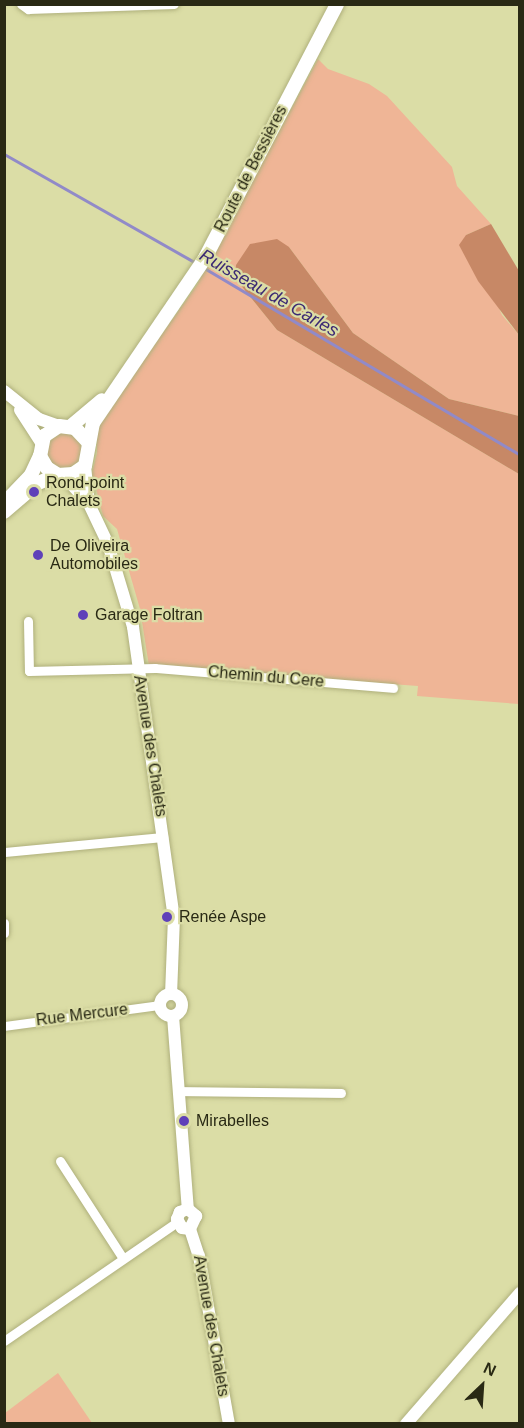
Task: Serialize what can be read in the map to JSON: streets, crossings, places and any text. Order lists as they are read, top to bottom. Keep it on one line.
{"streets":{"main road":["Route de Bessières"],"street":["Chemin du Cere","Avenue des Chalets","Rue Mercure"]},"crossings":[["Route de Bessières","Avenue des Chalets"],["Chemin du Cere","Avenue des Chalets"],["Avenue des Chalets","Rue Mercure"]],"water":["Ruisseau de Carles"],"places":["Rond-point Chalets","De Oliveira Automobiles","Garage Foltran","Renée Aspe","Mirabelles"],"north":"top right"}
